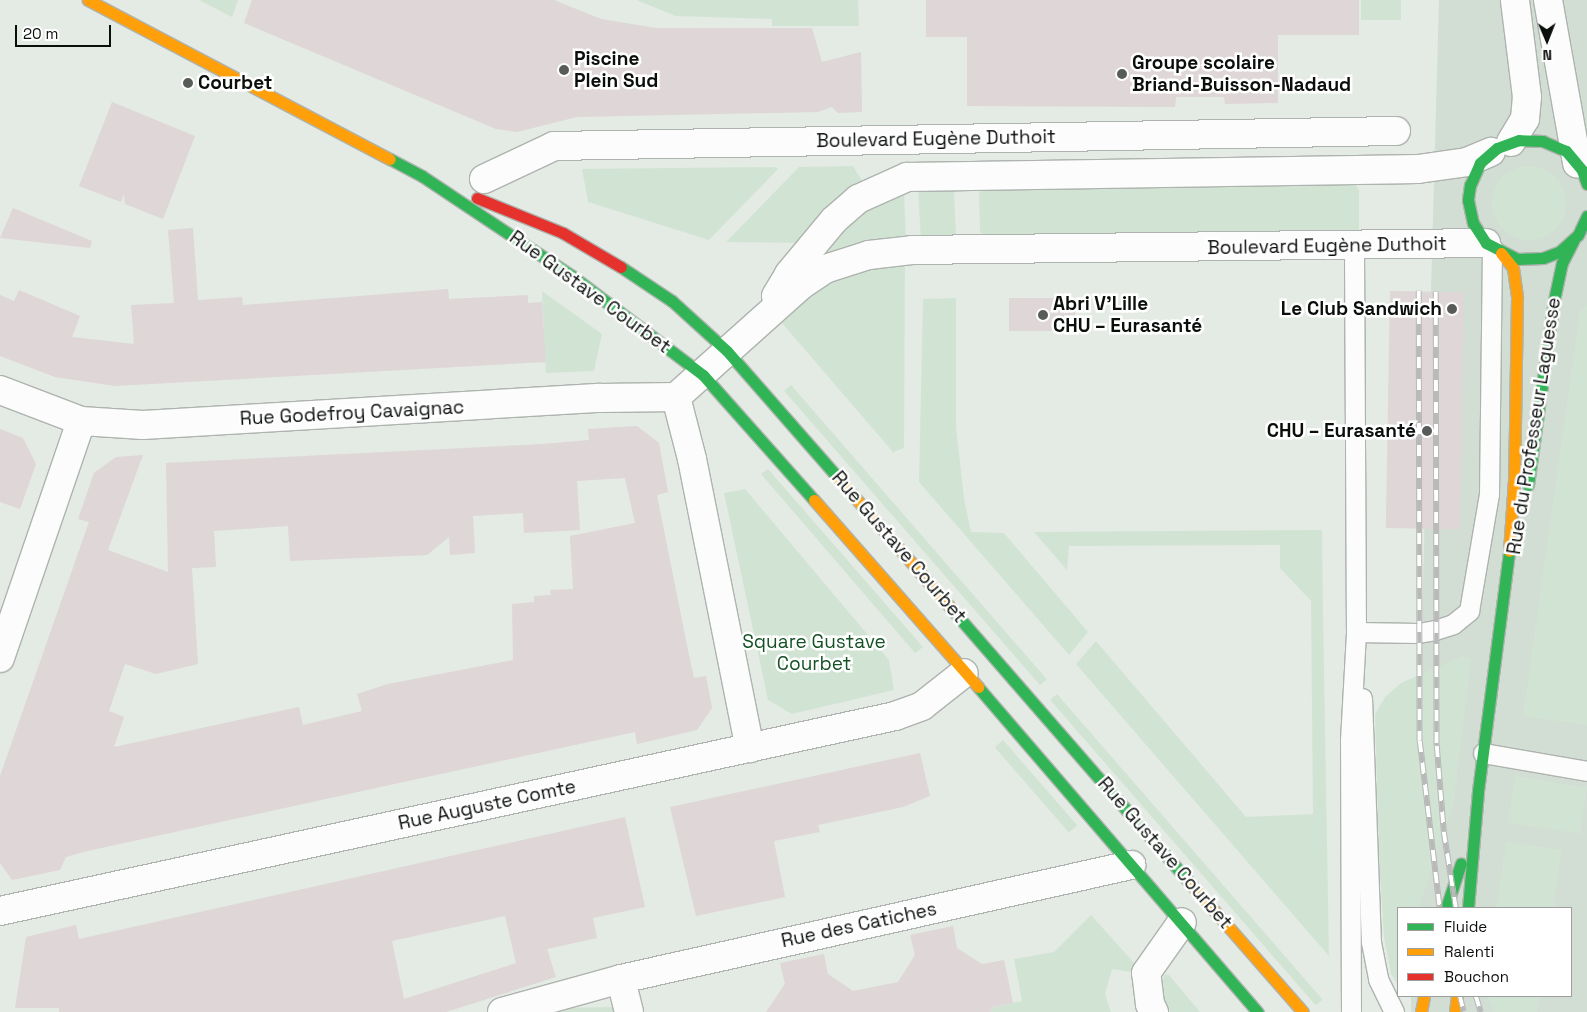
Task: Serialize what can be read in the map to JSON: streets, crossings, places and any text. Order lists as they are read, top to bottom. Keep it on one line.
{"streets":{"main road":["Rue Gustave Courbet","Rue du Professeur Laguesse"],"street":["Boulevard Eugène Duthoit","Rue Godefroy Cavaignac","Rue Auguste Comte","Rue des Catiches"]},"crossings":[["Boulevard Eugène Duthoit","Rue Gustave Courbet"],["Boulevard Eugène Duthoit","Rue du Professeur Laguesse"],["Rue Gustave Courbet","Rue Auguste Comte"],["Rue Gustave Courbet","Rue des Catiches"]],"parks":["Square Gustave Courbet"],"places":["Piscine Plein Sud","Groupe scolaire Briand-Buisson-Nadaud","Courbet","Le Club Sandwich","Abri V'Lille CHU – Eurasanté","CHU – Eurasanté"],"legend":["Fluide","Ralenti","Bouchon"],"scale_bar":"20 m","north":"bottom"}
